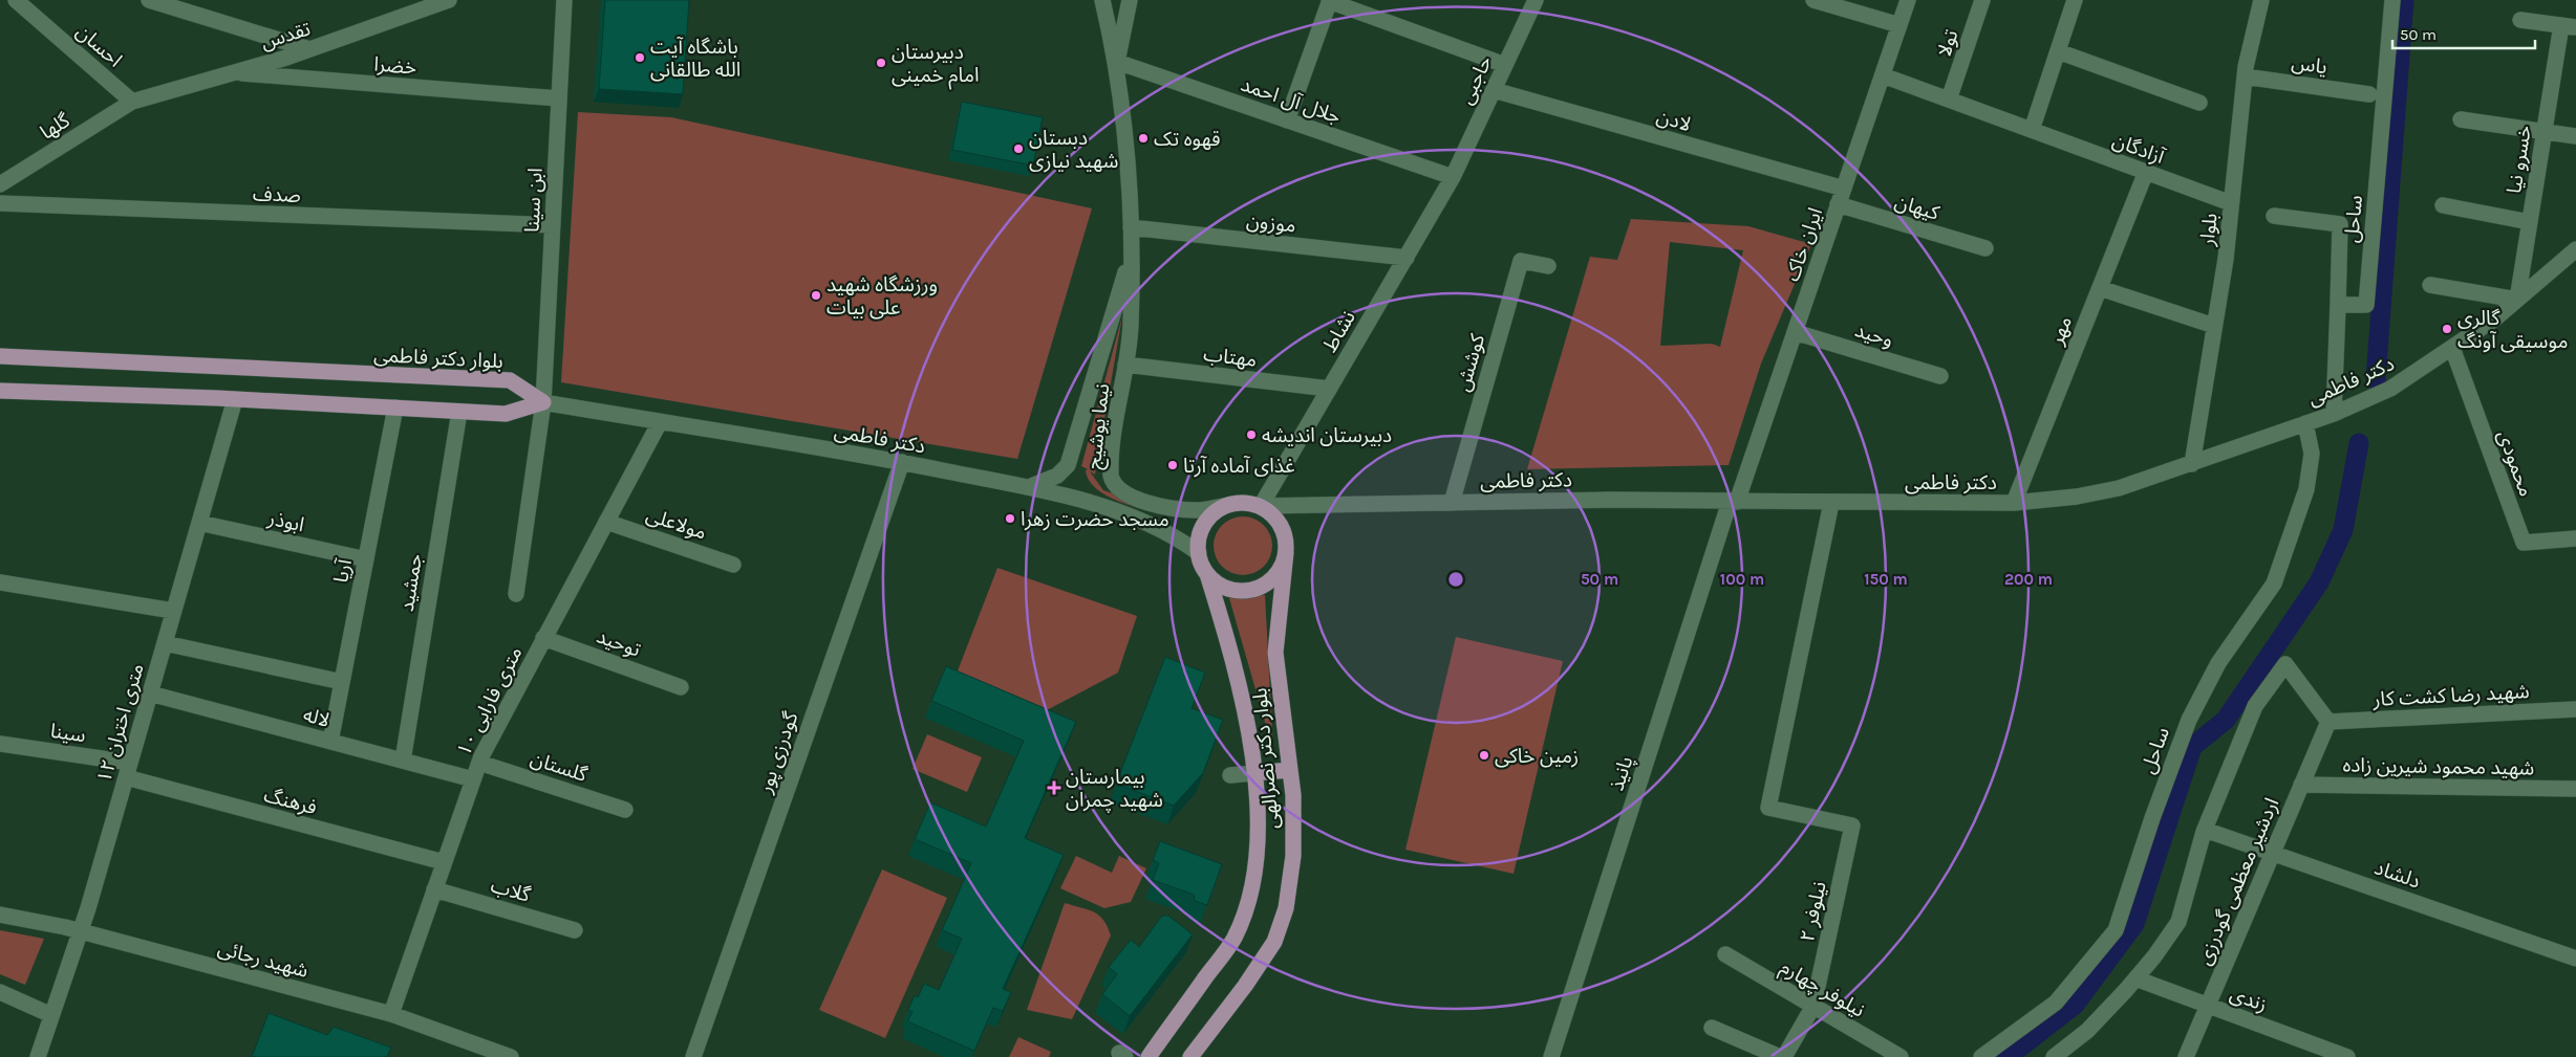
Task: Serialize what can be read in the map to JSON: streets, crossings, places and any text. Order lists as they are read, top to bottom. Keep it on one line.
{"streets":{"main road":["بلوار دکتر فاطمی","بلوار دکتر نصرالهی"],"street":["تقدس","تولا","احسان","یاس","خضرا","حاجبی","جلال آل احمد","لادن","گلها","آزادگان","خسرو نیا","صدف","ابن سینا","کیهان","ساحل","موزون","بلوار","ایران خاک","مهر","نشاط","وحید","مهتاب","کوشش","دکتر فاطمی","نیما یوشیج","محمودی","ابوذر","مولاعلی","آریا","جمشید","توحید","شهید رضا کشت کار","۱۰ متری فارابی","لاله","۱۲ متری اختران","سینا","گودرزی پور","گلستان","شهید محمود شیرین زاده","پانیذ","فرهنگ","دلشاد","اردشیر معظمی گودرزی","گلاب","نیلوفر ۲","شهید رجائی","نیلوفر چهارم","زندی"]},"crossings":[["تقدس","احسان"],["تقدس","خضرا"],["تقدس","گلها"],["تولا","آزادگان"],["احسان","گلها"],["یاس","بلوار"],["خضرا","ابن سینا"],["حاجبی","جلال آل احمد"],["حاجبی","لادن"],["حاجبی","نشاط"],["جلال آل احمد","نشاط"],["جلال آل احمد","نیما یوشیج"],["لادن","ایران خاک"],["آزادگان","بلوار"],["آزادگان","ایران خاک"],["آزادگان","مهر"],["خسرو نیا","دکتر فاطمی"],["صدف","ابن سینا"],["ابن سینا","بلوار دکتر فاطمی"],["ابن سینا","دکتر فاطمی"],["کیهان","ایران خاک"],["ساحل","دکتر فاطمی"],["موزون","نشاط"],["موزون","نیما یوشیج"],["بلوار","دکتر فاطمی"],["ایران خاک","وحید"],["ایران خاک","دکتر فاطمی"],["ایران خاک","پانیذ"],["مهر","دکتر فاطمی"],["نشاط","مهتاب"],["نشاط","دکتر فاطمی"],["نشاط","نیما یوشیج"],["نشاط","بلوار دکتر نصرالهی"],["مهتاب","نیما یوشیج"],["بلوار دکتر فاطمی","دکتر فاطمی"],["کوشش","دکتر فاطمی"],["دکتر فاطمی","نیما یوشیج"],["دکتر فاطمی","محمودی"],["دکتر فاطمی","۱۰ متری فارابی"],["دکتر فاطمی","گودرزی پور"],["دکتر فاطمی","بلوار دکتر نصرالهی"],["دکتر فاطمی","پانیذ"],["دکتر فاطمی","نیلوفر ۲"],["نیما یوشیج","بلوار دکتر نصرالهی"],["ابوذر","آریا"],["ابوذر","۱۲ متری اختران"],["مولاعلی","۱۰ متری فارابی"],["آریا","لاله"],["جمشید","لاله"],["توحید","۱۰ متری فارابی"],["شهید رضا کشت کار","اردشیر معظمی گودرزی"],["۱۰ متری فارابی","لاله"],["۱۰ متری فارابی","گلستان"],["۱۰ متری فارابی","فرهنگ"],["۱۰ متری فارابی","گلاب"],["۱۰ متری فارابی","شهید رجائی"],["لاله","۱۲ متری اختران"],["۱۲ متری اختران","سینا"],["۱۲ متری اختران","فرهنگ"],["۱۲ متری اختران","شهید رجائی"],["شهید محمود شیرین زاده","اردشیر معظمی گودرزی"],["دلشاد","اردشیر معظمی گودرزی"],["اردشیر معظمی گودرزی","زندی"],["نیلوفر ۲","نیلوفر چهارم"]],"places":{"other":["باشگاه آیت الله طالقانی","دبیرستان امام خمینی","قهوه تک","دبستان شهید نیازی","ورزشگاه شهید علی بیات","گالری موسیقی آونگ","دبیرستان اندیشه","غذای آماده آرتا","مسجد حضرت زهرا","زمین خاکی"],"health":["بیمارستان شهید چمران"]},"scale_bar":"50 m","rings":["50 m","100 m","150 m","200 m"]}
